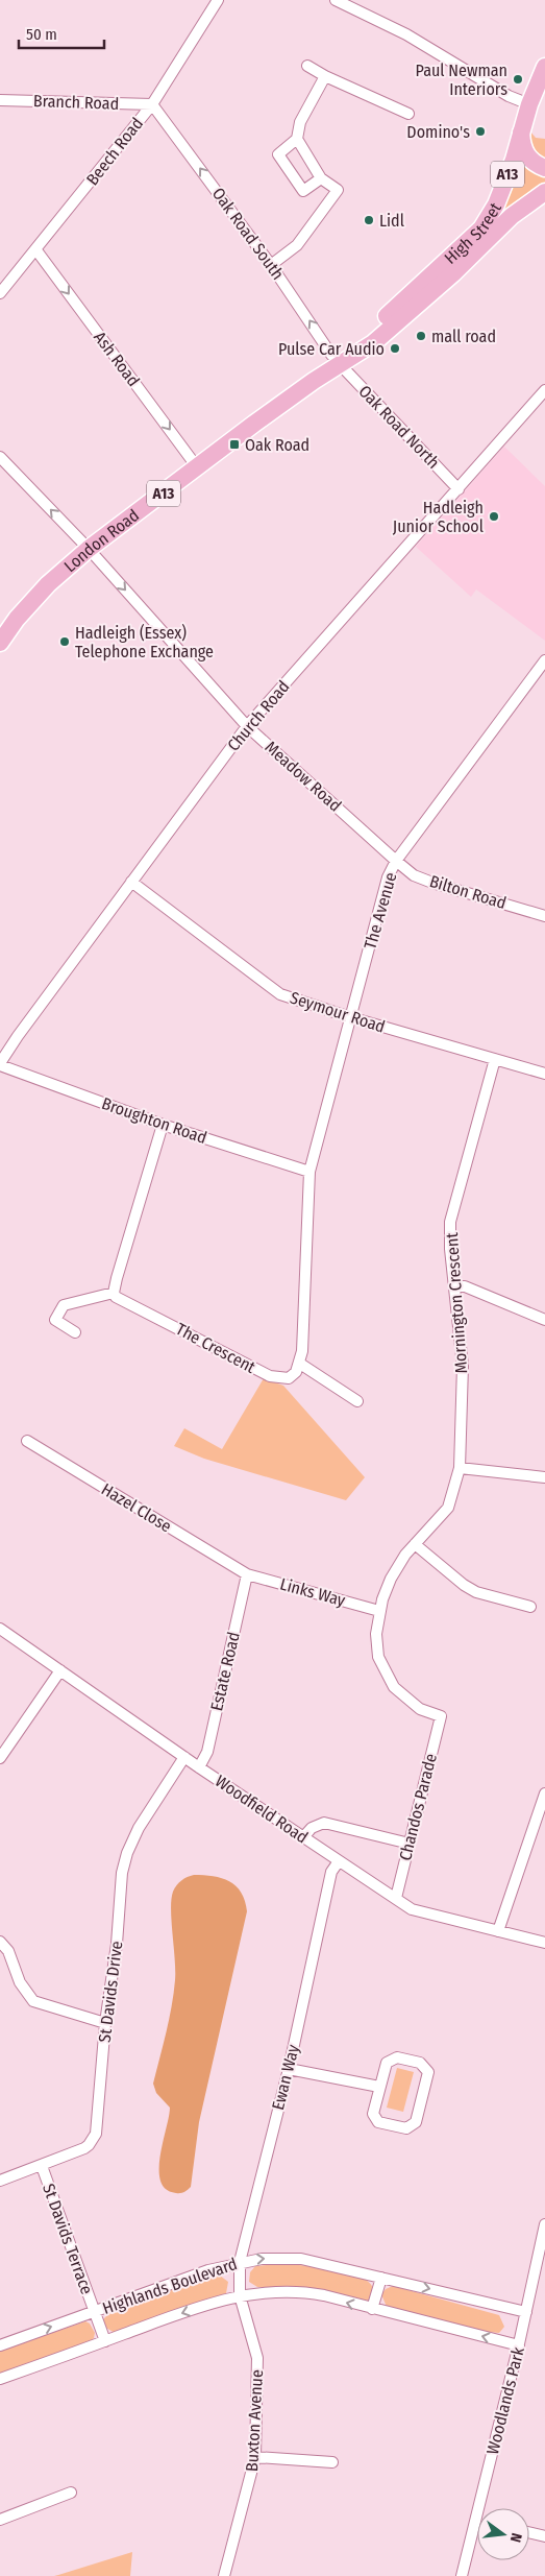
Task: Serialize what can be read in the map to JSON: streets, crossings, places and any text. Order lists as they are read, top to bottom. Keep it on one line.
{"streets":{"main road":["A13","High Street","London Road"],"street":["Branch Road","Beech Road","Oak Road South","Ash Road","Oak Road North","Church Road","Meadow Road","Bilton Road","The Avenue","Seymour Road","Broughton Road","Mornington Crescent","The Crescent","Hazel Close","Links Way","Estate Road","Chandos Parade","Woodfield Road","St Davids Drive","Ewan Way","St Davids Terrace","Highlands Boulevard","Woodlands Park","Buxton Avenue"]},"crossings":[["Branch Road","Beech Road"],["Branch Road","Oak Road South"],["Beech Road","Oak Road South"],["Beech Road","Ash Road"],["A13","High Street"],["A13","Oak Road South"],["A13","Oak Road North"],["A13","London Road"],["High Street","Oak Road South"],["High Street","Oak Road North"],["High Street","London Road"],["Oak Road South","Oak Road North"],["Oak Road South","London Road"],["Ash Road","London Road"],["Oak Road North","London Road"],["Oak Road North","Church Road"],["London Road","Meadow Road"],["Church Road","Meadow Road"],["Church Road","Seymour Road"],["Church Road","Broughton Road"],["Meadow Road","Bilton Road"],["Meadow Road","The Avenue"],["Bilton Road","The Avenue"],["The Avenue","Seymour Road"],["The Avenue","Broughton Road"],["Seymour Road","Mornington Crescent"],["Mornington Crescent","Links Way"],["Mornington Crescent","Chandos Parade"],["Hazel Close","Links Way"],["Hazel Close","Estate Road"],["Links Way","Estate Road"],["Estate Road","Woodfield Road"],["Chandos Parade","Woodfield Road"],["Woodfield Road","St Davids Drive"],["Woodfield Road","Ewan Way"],["St Davids Drive","St Davids Terrace"],["Ewan Way","Highlands Boulevard"],["Ewan Way","Buxton Avenue"],["St Davids Terrace","Highlands Boulevard"],["Highlands Boulevard","Woodlands Park"],["Highlands Boulevard","Buxton Avenue"]],"one_way":["Oak Road South","Ash Road"],"places":{"other":["Paul Newman Interiors","Domino's","Lidl","mall road","Pulse Car Audio","Hadleigh Junior School","Hadleigh (Essex) Telephone Exchange"],"transit":["Oak Road"]},"scale_bar":"50 m","north":"right"}
